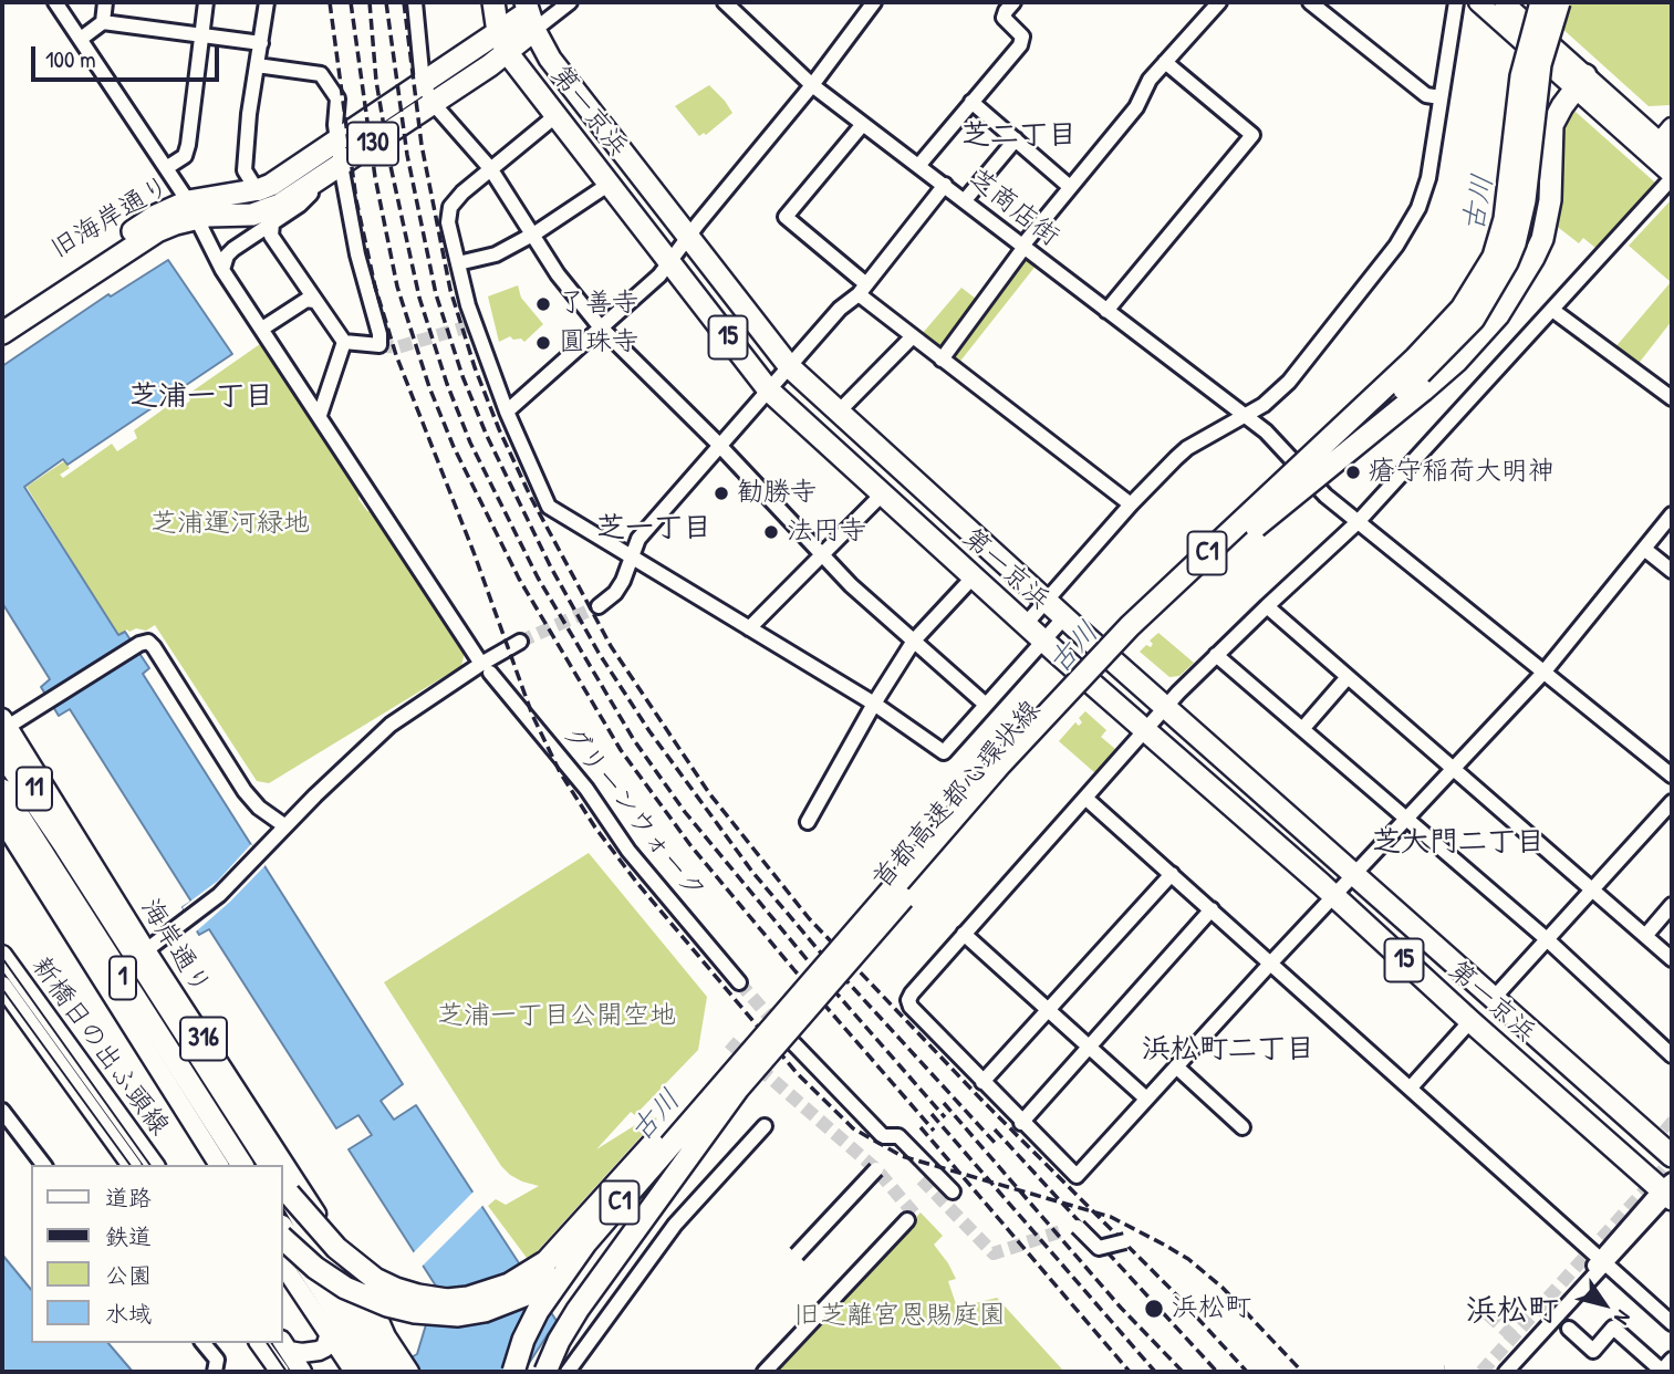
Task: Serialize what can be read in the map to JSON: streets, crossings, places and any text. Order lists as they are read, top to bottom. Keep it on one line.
{"streets":{"highway":["第一京浜","130","旧海岸通り","15","C1","11","首都高速都心環状線","1"],"main road":["海岸通り","316","新橋日の出ふ頭線"],"street":["芝商店街","グリーンウォーク"]},"crossings":[["第一京浜","旧海岸通り"],["旧海岸通り","グリーンウォーク"],["C1","首都高速都心環状線"],["11","海岸通り"],["11","1"],["首都高速都心環状線","海岸通り"]],"districts":["芝二丁目","芝浦一丁目","芝一丁目","芝大門二丁目","浜松町二丁目","浜松町"],"water":["古川"],"parks":["芝浦運河緑地","芝浦一丁目公開空地","旧芝離宮恩賜庭園"],"places":["了善寺","圓珠寺","瘡守稲荷大明神","勧勝寺","法円寺","浜松町"],"legend":["道路","鉄道","公園","水域"],"scale_bar":"100 m","north":"bottom right"}
